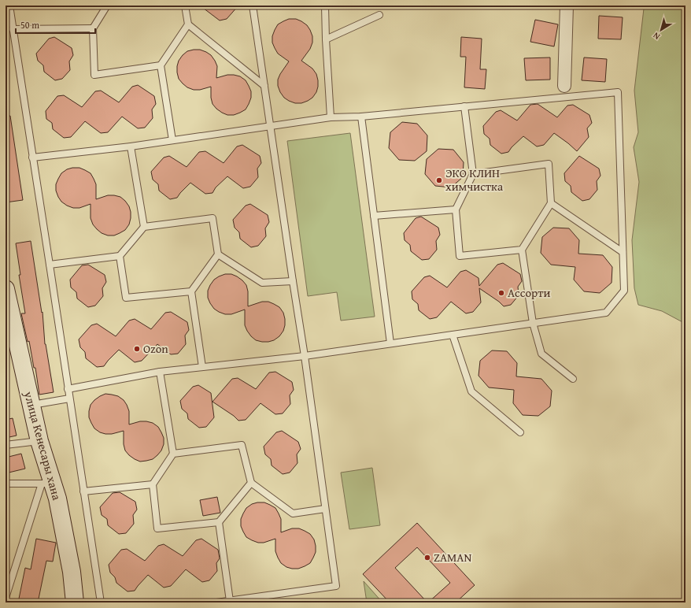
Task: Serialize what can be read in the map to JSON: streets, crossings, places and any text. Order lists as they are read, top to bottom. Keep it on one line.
{"streets":{"street":["улица Кенесары хана"]},"places":["ЭКО КЛИН химчистка","Ассорти","Ozon","ZAMAN"],"scale_bar":"50 m","north":"bottom left"}
